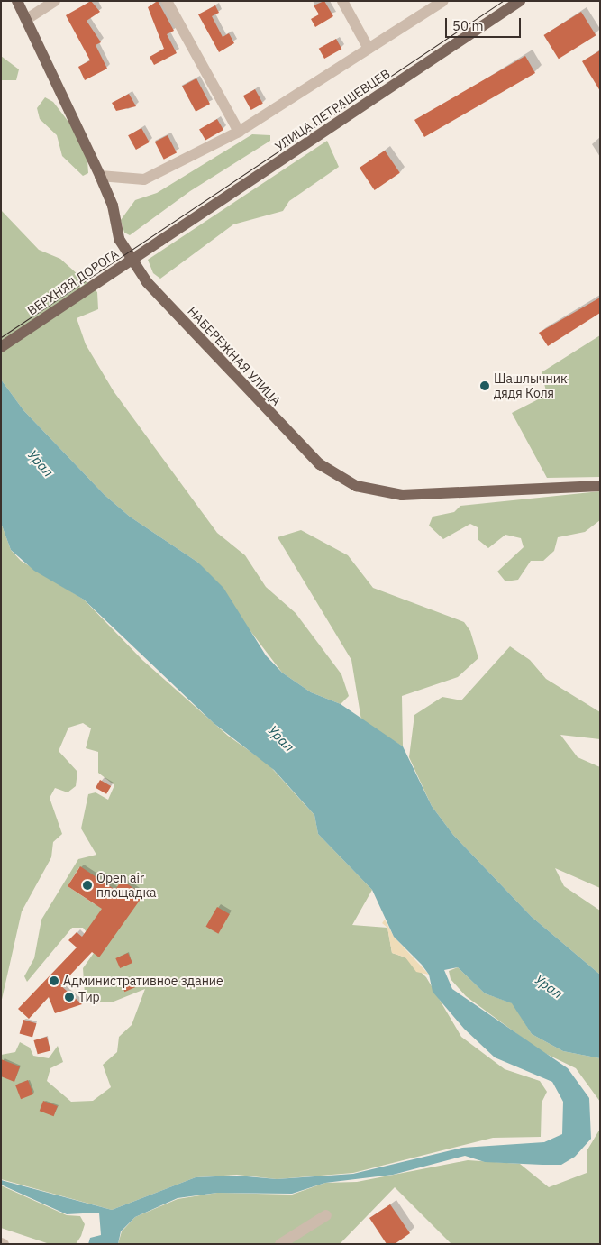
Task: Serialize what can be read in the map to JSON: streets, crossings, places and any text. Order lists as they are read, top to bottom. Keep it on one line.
{"streets":{"main road":["УЛИЦА ПЕТРАШЕВЦЕВ","ВЕРХНЯЯ ДОРОГА","НАБЕРЕЖНАЯ УЛИЦА"]},"crossings":[["УЛИЦА ПЕТРАШЕВЦЕВ","ВЕРХНЯЯ ДОРОГА"]],"water":["Урал"],"places":["Шашлычник дядя Коля","Open air площадка","Административное здание","Тир"],"scale_bar":"50 m"}
